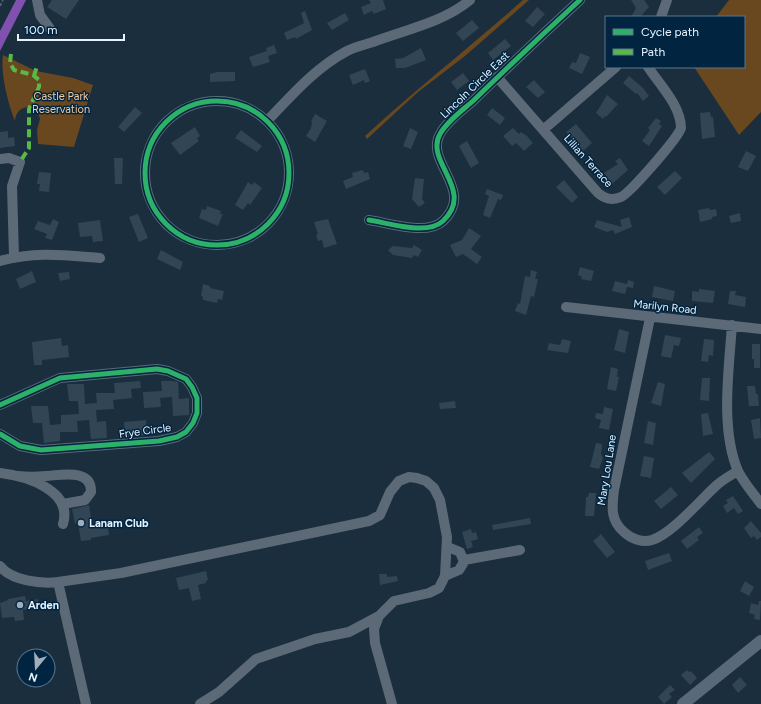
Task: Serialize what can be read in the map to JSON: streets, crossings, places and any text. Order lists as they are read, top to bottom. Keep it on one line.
{"streets":{"street":["Lincoln Circle East","Lillian Terrace","Marilyn Road","Frye Circle","Mary Lou Lane"]},"crossings":[["Lincoln Circle East","Lillian Terrace"],["Marilyn Road","Mary Lou Lane"]],"parks":["Castle Park Reservation"],"places":["Lanam Club","Arden"],"legend":["Cycle path","Path"],"scale_bar":"100 m","north":"bottom"}
